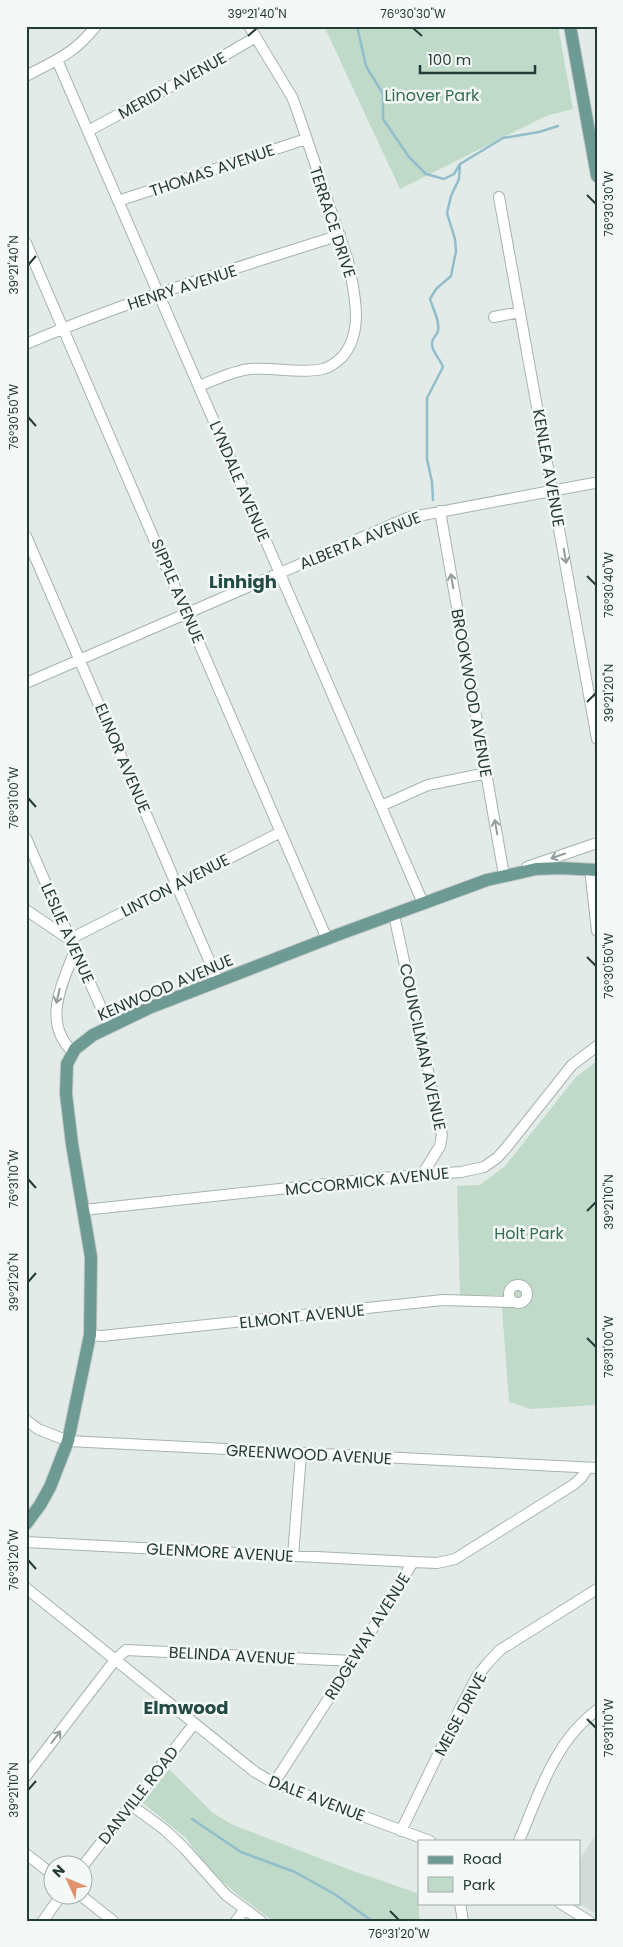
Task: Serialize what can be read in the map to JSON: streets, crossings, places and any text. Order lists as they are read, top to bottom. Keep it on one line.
{"streets":{"main road":["KENWOOD AVENUE"],"street":["MERIDY AVENUE","THOMAS AVENUE","TERRACE DRIVE","HENRY AVENUE","KENLEA AVENUE","LYNDALE AVENUE","ALBERTA AVENUE","SIPPLE AVENUE","BROOKWOOD AVENUE","ELINOR AVENUE","LINTON AVENUE","LESLIE AVENUE","COUNCILMAN AVENUE","MCCORMICK AVENUE","ELMONT AVENUE","GREENWOOD AVENUE","GLENMORE AVENUE","RIDGEWAY AVENUE","BELINDA AVENUE","MEISE DRIVE","DANVILLE ROAD","DALE AVENUE"]},"crossings":[["MERIDY AVENUE","TERRACE DRIVE"],["MERIDY AVENUE","LYNDALE AVENUE"],["THOMAS AVENUE","TERRACE DRIVE"],["THOMAS AVENUE","LYNDALE AVENUE"],["TERRACE DRIVE","HENRY AVENUE"],["TERRACE DRIVE","LYNDALE AVENUE"],["HENRY AVENUE","LYNDALE AVENUE"],["HENRY AVENUE","SIPPLE AVENUE"],["KENLEA AVENUE","ALBERTA AVENUE"],["LYNDALE AVENUE","ALBERTA AVENUE"],["LYNDALE AVENUE","KENWOOD AVENUE"],["ALBERTA AVENUE","SIPPLE AVENUE"],["ALBERTA AVENUE","BROOKWOOD AVENUE"],["ALBERTA AVENUE","ELINOR AVENUE"],["SIPPLE AVENUE","LINTON AVENUE"],["SIPPLE AVENUE","KENWOOD AVENUE"],["BROOKWOOD AVENUE","KENWOOD AVENUE"],["ELINOR AVENUE","LINTON AVENUE"],["ELINOR AVENUE","KENWOOD AVENUE"],["LINTON AVENUE","LESLIE AVENUE"],["LESLIE AVENUE","KENWOOD AVENUE"],["KENWOOD AVENUE","COUNCILMAN AVENUE"],["COUNCILMAN AVENUE","MCCORMICK AVENUE"],["GREENWOOD AVENUE","RIDGEWAY AVENUE"],["GLENMORE AVENUE","RIDGEWAY AVENUE"],["RIDGEWAY AVENUE","BELINDA AVENUE"],["RIDGEWAY AVENUE","DALE AVENUE"],["BELINDA AVENUE","DALE AVENUE"],["MEISE DRIVE","DALE AVENUE"],["DANVILLE ROAD","DALE AVENUE"]],"one_way":["KENLEA AVENUE","BROOKWOOD AVENUE"],"districts":["Linhigh","Elmwood"],"parks":["Linover Park","Holt Park"],"legend":["Road","Park"],"scale_bar":"100 m","north":"top left","coordinates":["39°21'40\"N","76°30'30\"W","76°30'50\"W","76°30'40\"W","39°21'20\"N","76°31'00\"W","76°31'10\"W","39°21'10\"N","76°31'20\"W"]}
